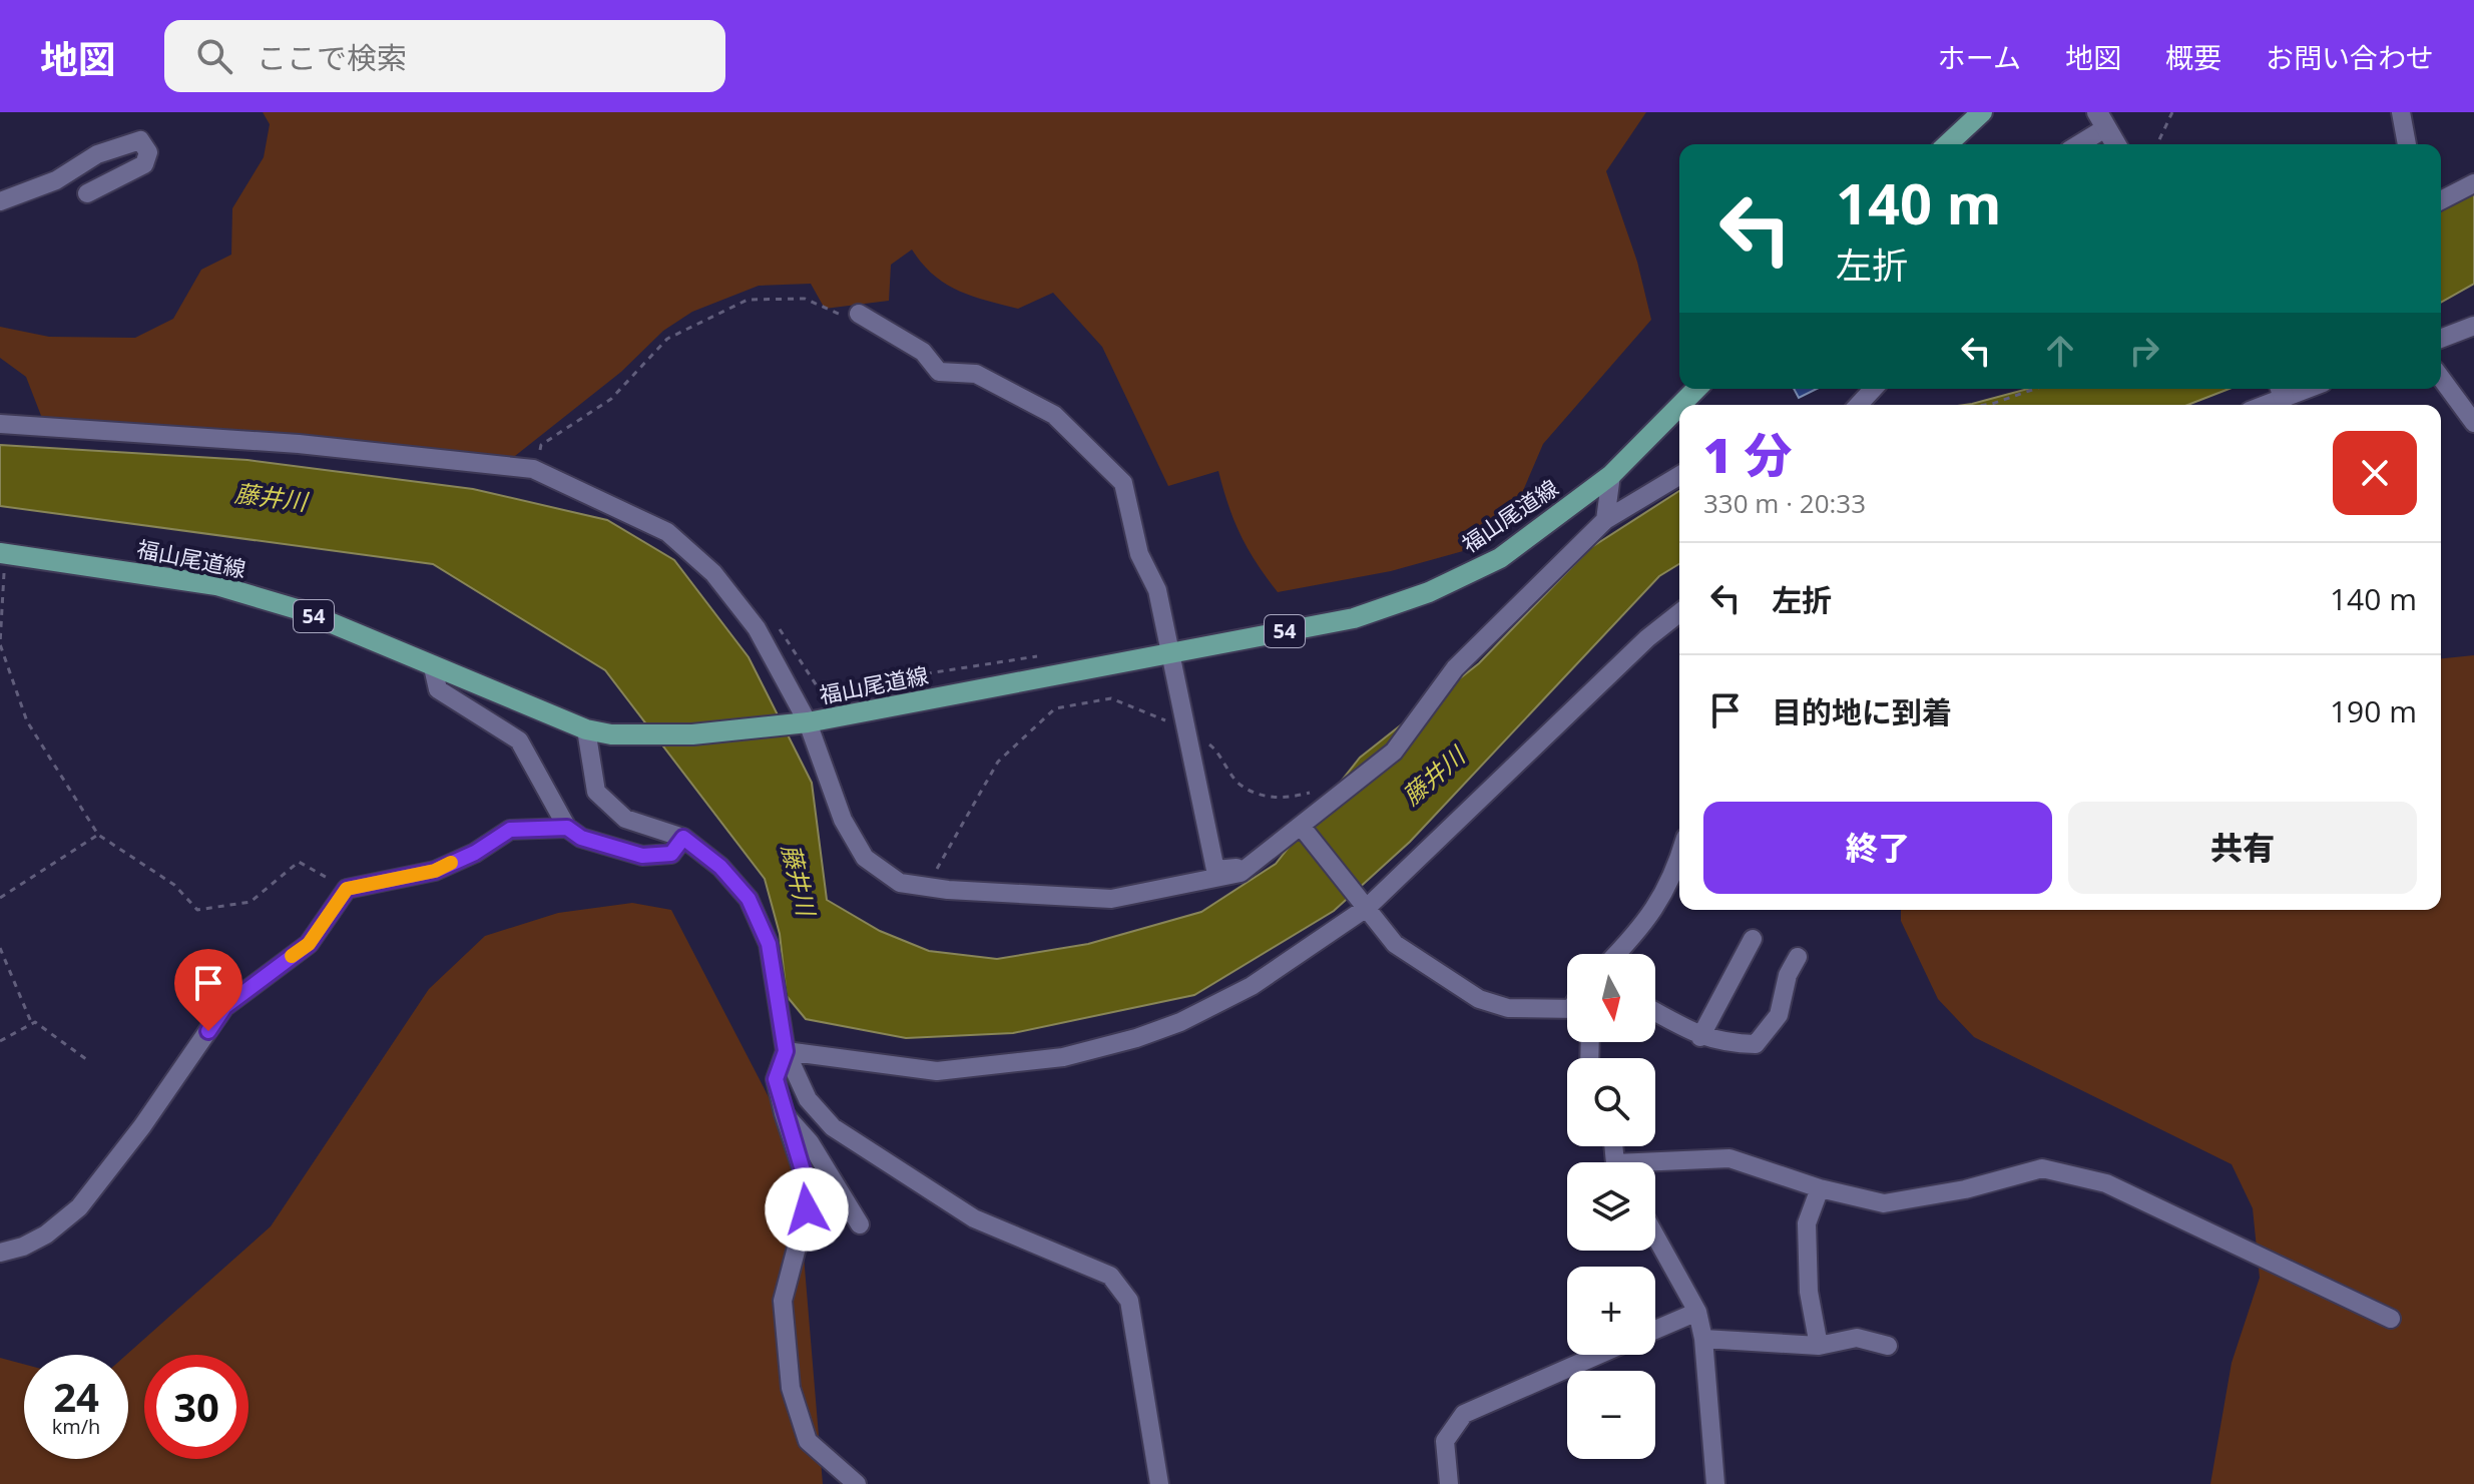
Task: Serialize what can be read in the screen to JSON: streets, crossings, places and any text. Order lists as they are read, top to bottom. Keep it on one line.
{"streets":{"main road":["福山尾道線","54"]},"water":["藤井川"],"north":"bottom","page":{"header":"地図","search":"ここで検索","nav":["ホーム","地図","概要","お問い合わせ"],"turn":["140 m","左折"],"heading":["1 分","330 m · 20:33"],"list":[{"name":"左折","value":"140 m"},{"name":"目的地に到着","value":"190 m"}],"buttons":["終了","共有"],"map_buttons":["+","−"],"speed":"24 km/h","limit":"30"}}
